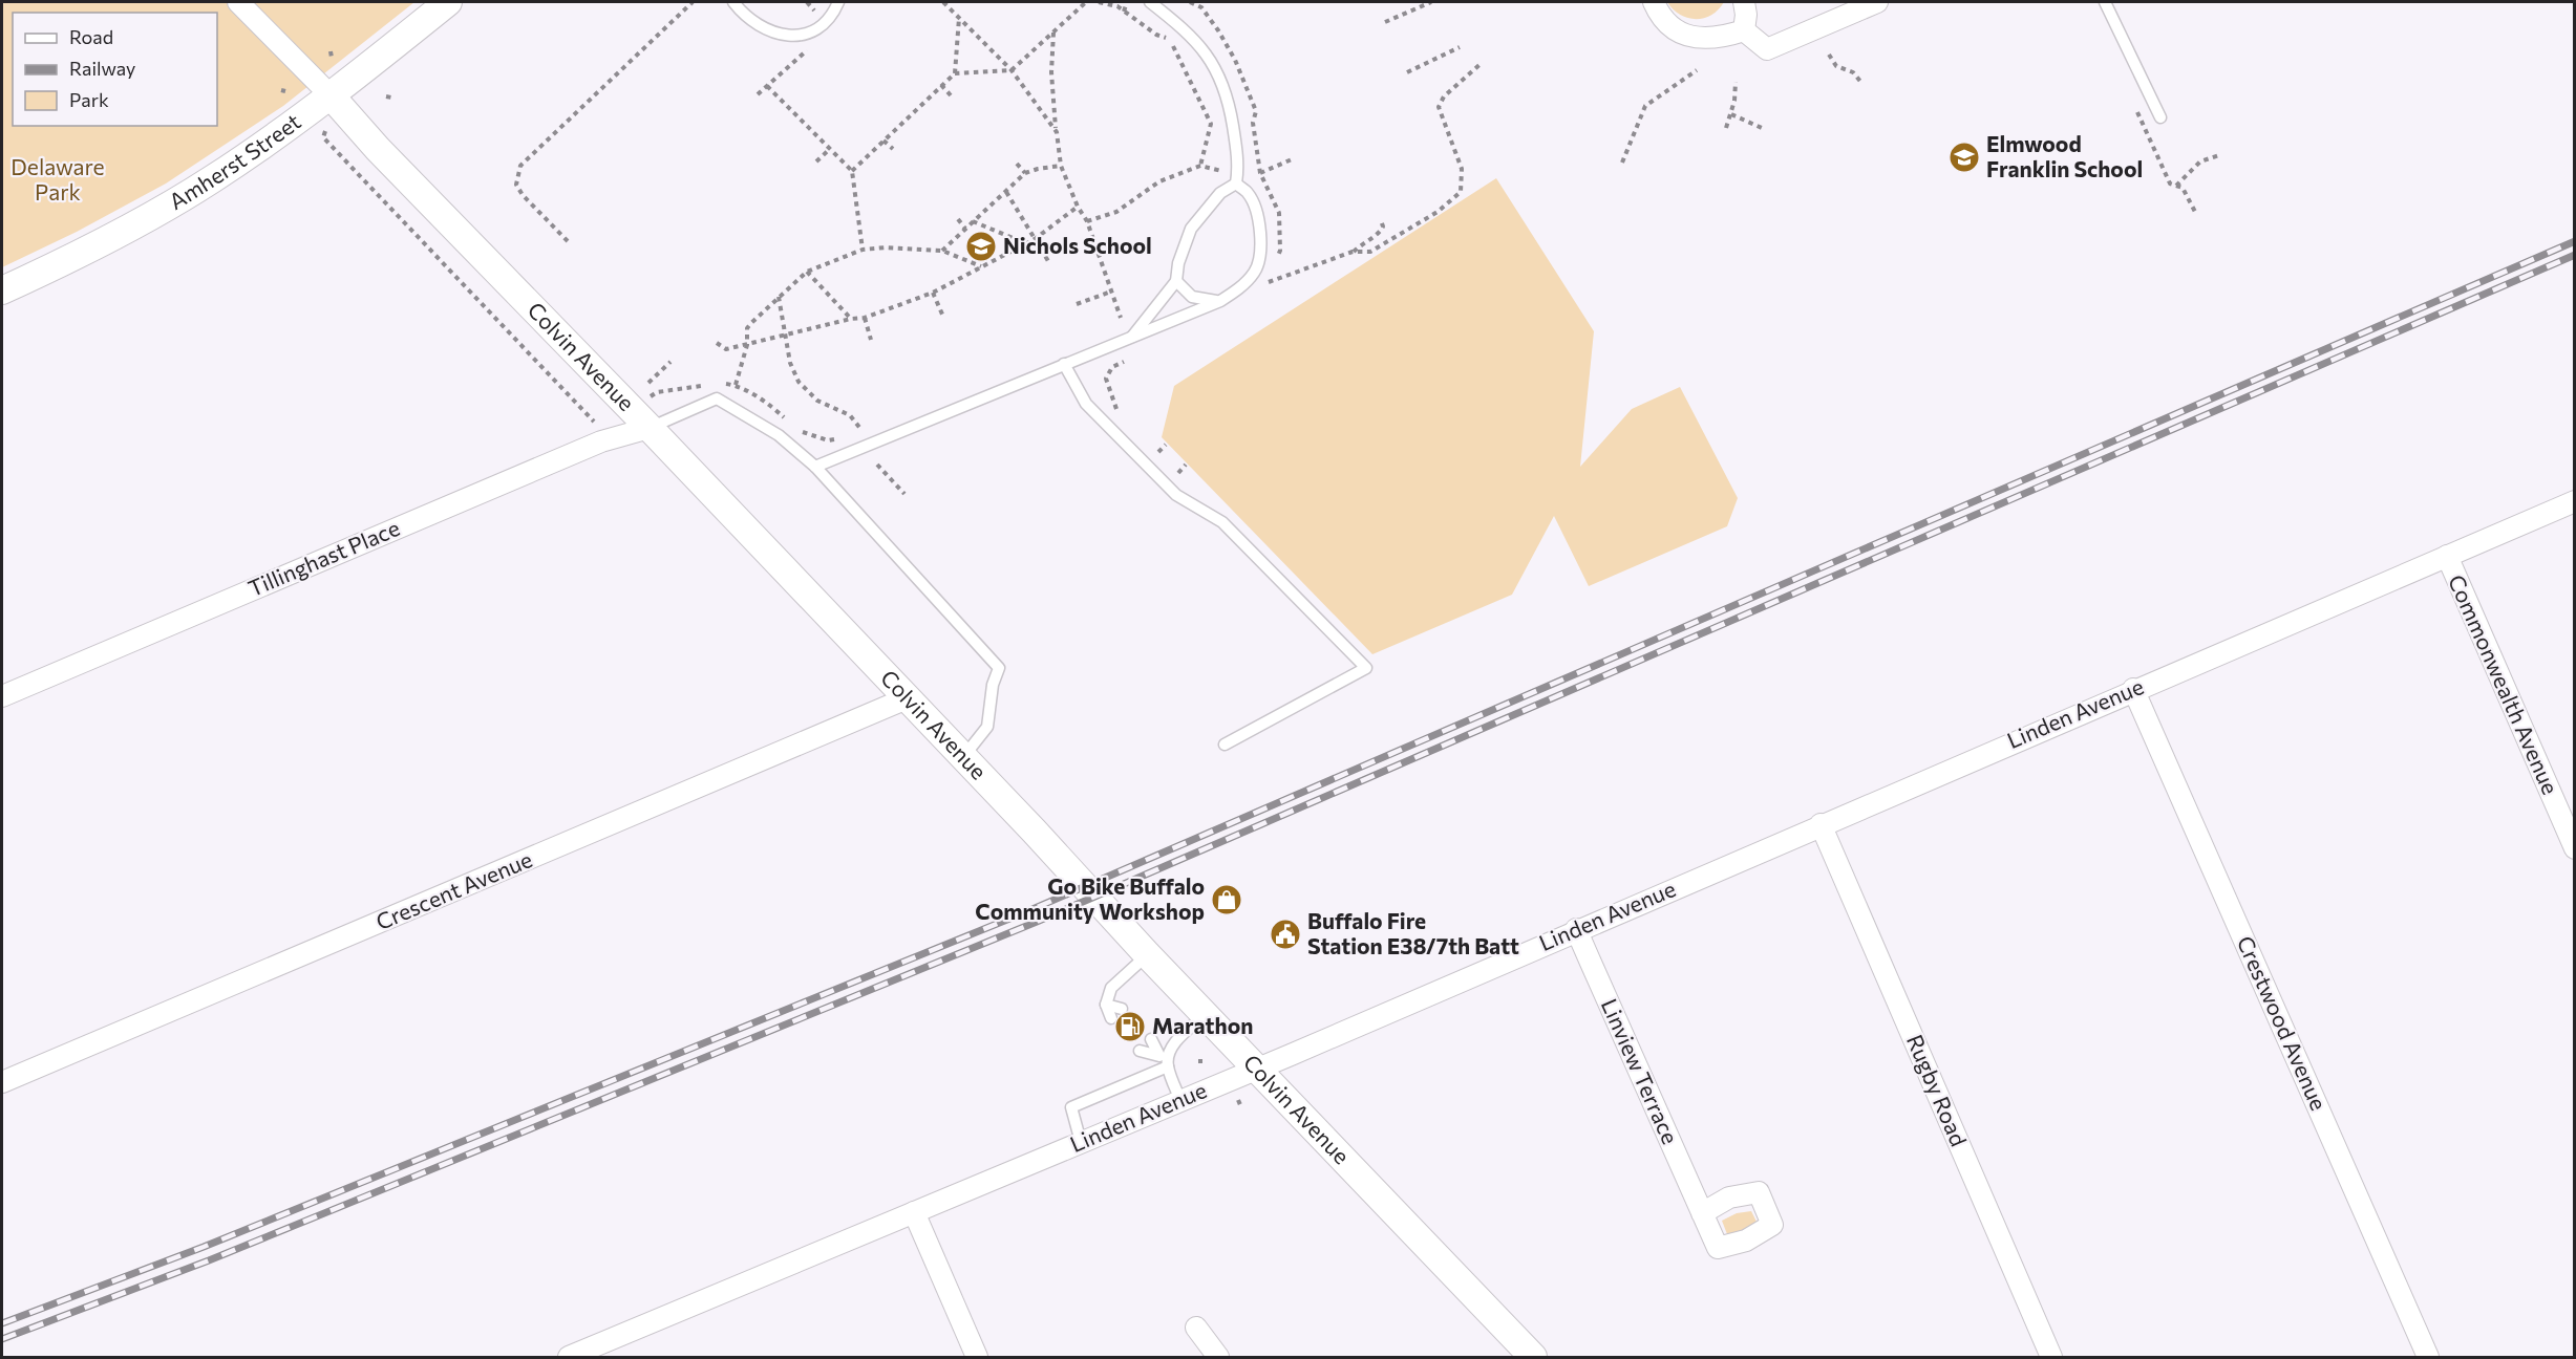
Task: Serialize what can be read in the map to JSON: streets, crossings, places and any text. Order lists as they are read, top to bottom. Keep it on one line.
{"streets":{"street":["Amherst Street","Colvin Avenue","Tillinghast Place","Commonwealth Avenue","Linden Avenue","Crescent Avenue","Crestwood Avenue","Linview Terrace","Rugby Road"]},"crossings":[["Amherst Street","Colvin Avenue"],["Colvin Avenue","Tillinghast Place"],["Colvin Avenue","Linden Avenue"],["Colvin Avenue","Crescent Avenue"],["Commonwealth Avenue","Linden Avenue"],["Linden Avenue","Crestwood Avenue"],["Linden Avenue","Linview Terrace"],["Linden Avenue","Rugby Road"]],"parks":["Delaware Park"],"places":{"school or university":["Elmwood Franklin School","Nichols School"],"shop":["Go Bike Buffalo Community Workshop"],"public building":["Buffalo Fire Station E38/7th Batt"],"fuel station":["Marathon"]},"legend":["Road","Railway","Park"]}
